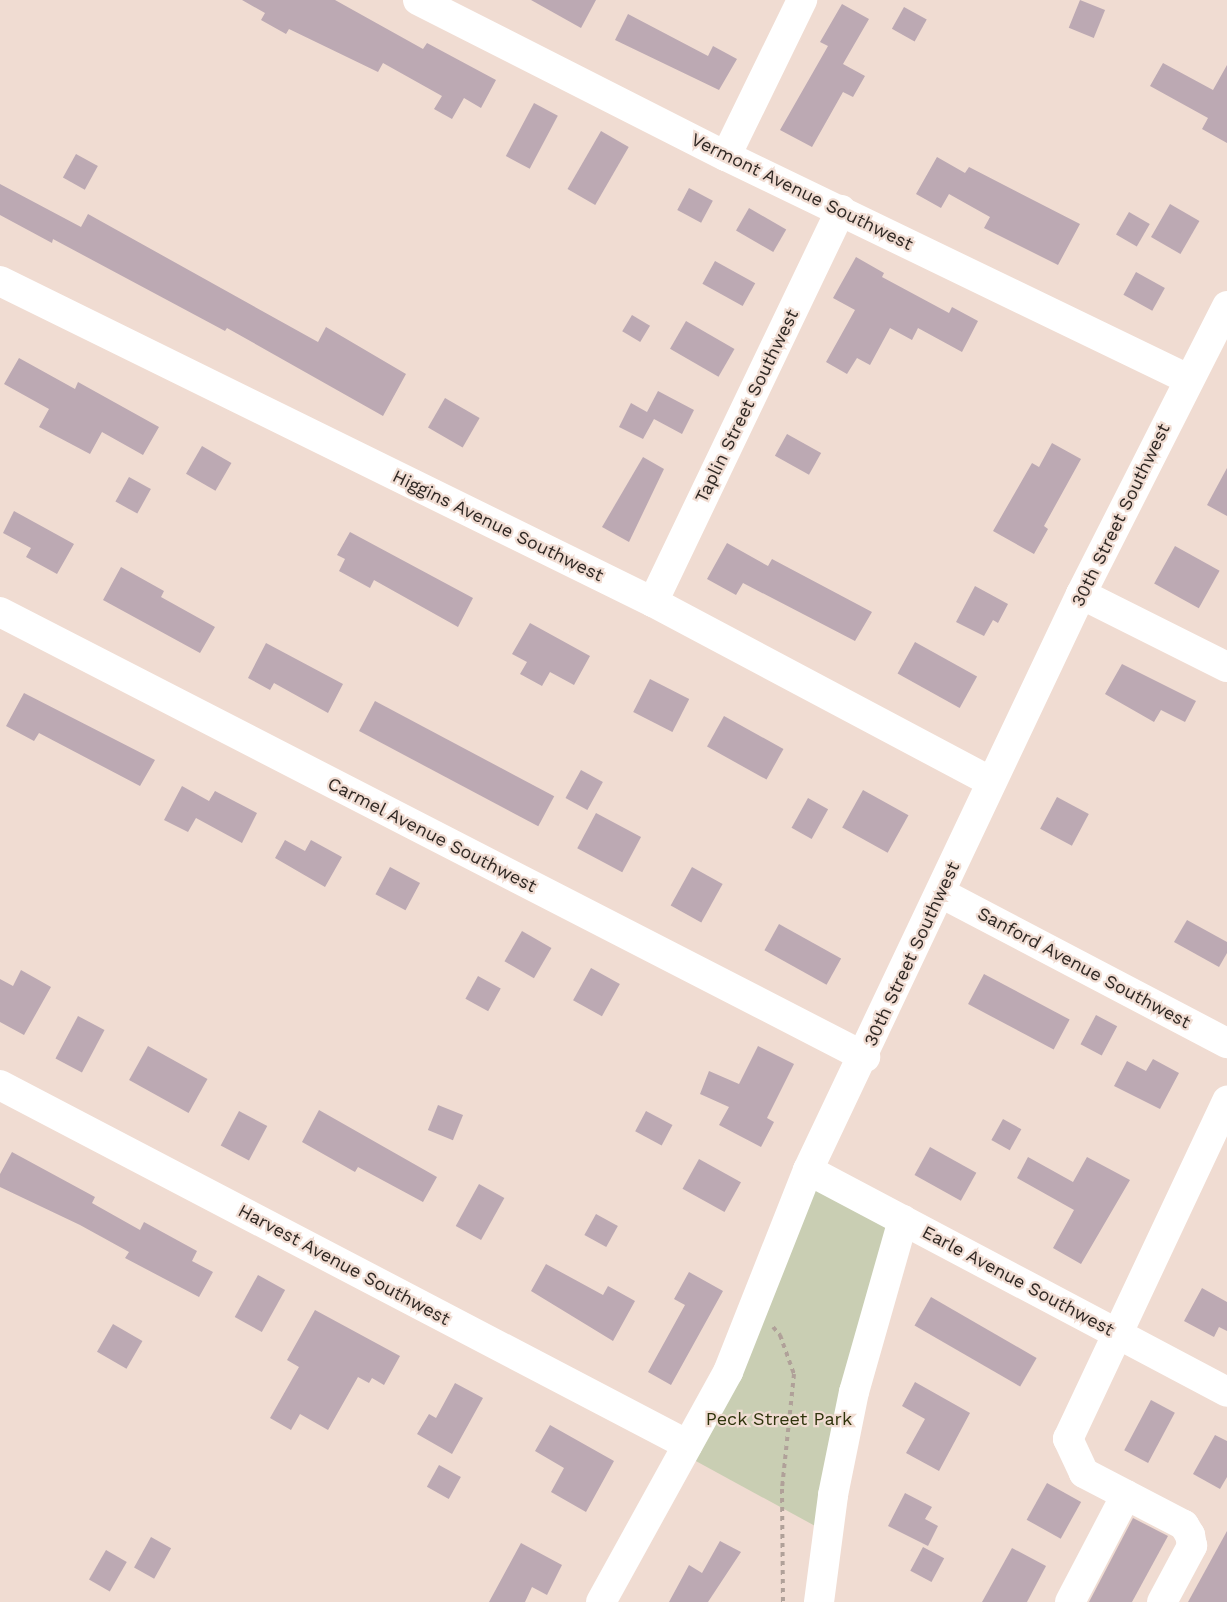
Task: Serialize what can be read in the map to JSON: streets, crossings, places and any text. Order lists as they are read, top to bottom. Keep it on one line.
{"streets":{"street":["Vermont Avenue Southwest","Taplin Street Southwest","30th Street Southwest","Higgins Avenue Southwest","Carmel Avenue Southwest","Sanford Avenue Southwest","Harvest Avenue Southwest","Earle Avenue Southwest"]},"crossings":[["Vermont Avenue Southwest","Taplin Street Southwest"],["Vermont Avenue Southwest","30th Street Southwest"],["Taplin Street Southwest","Higgins Avenue Southwest"],["30th Street Southwest","Higgins Avenue Southwest"],["30th Street Southwest","Carmel Avenue Southwest"],["30th Street Southwest","Sanford Avenue Southwest"],["30th Street Southwest","Harvest Avenue Southwest"],["30th Street Southwest","Earle Avenue Southwest"]],"parks":["Peck Street Park"]}
